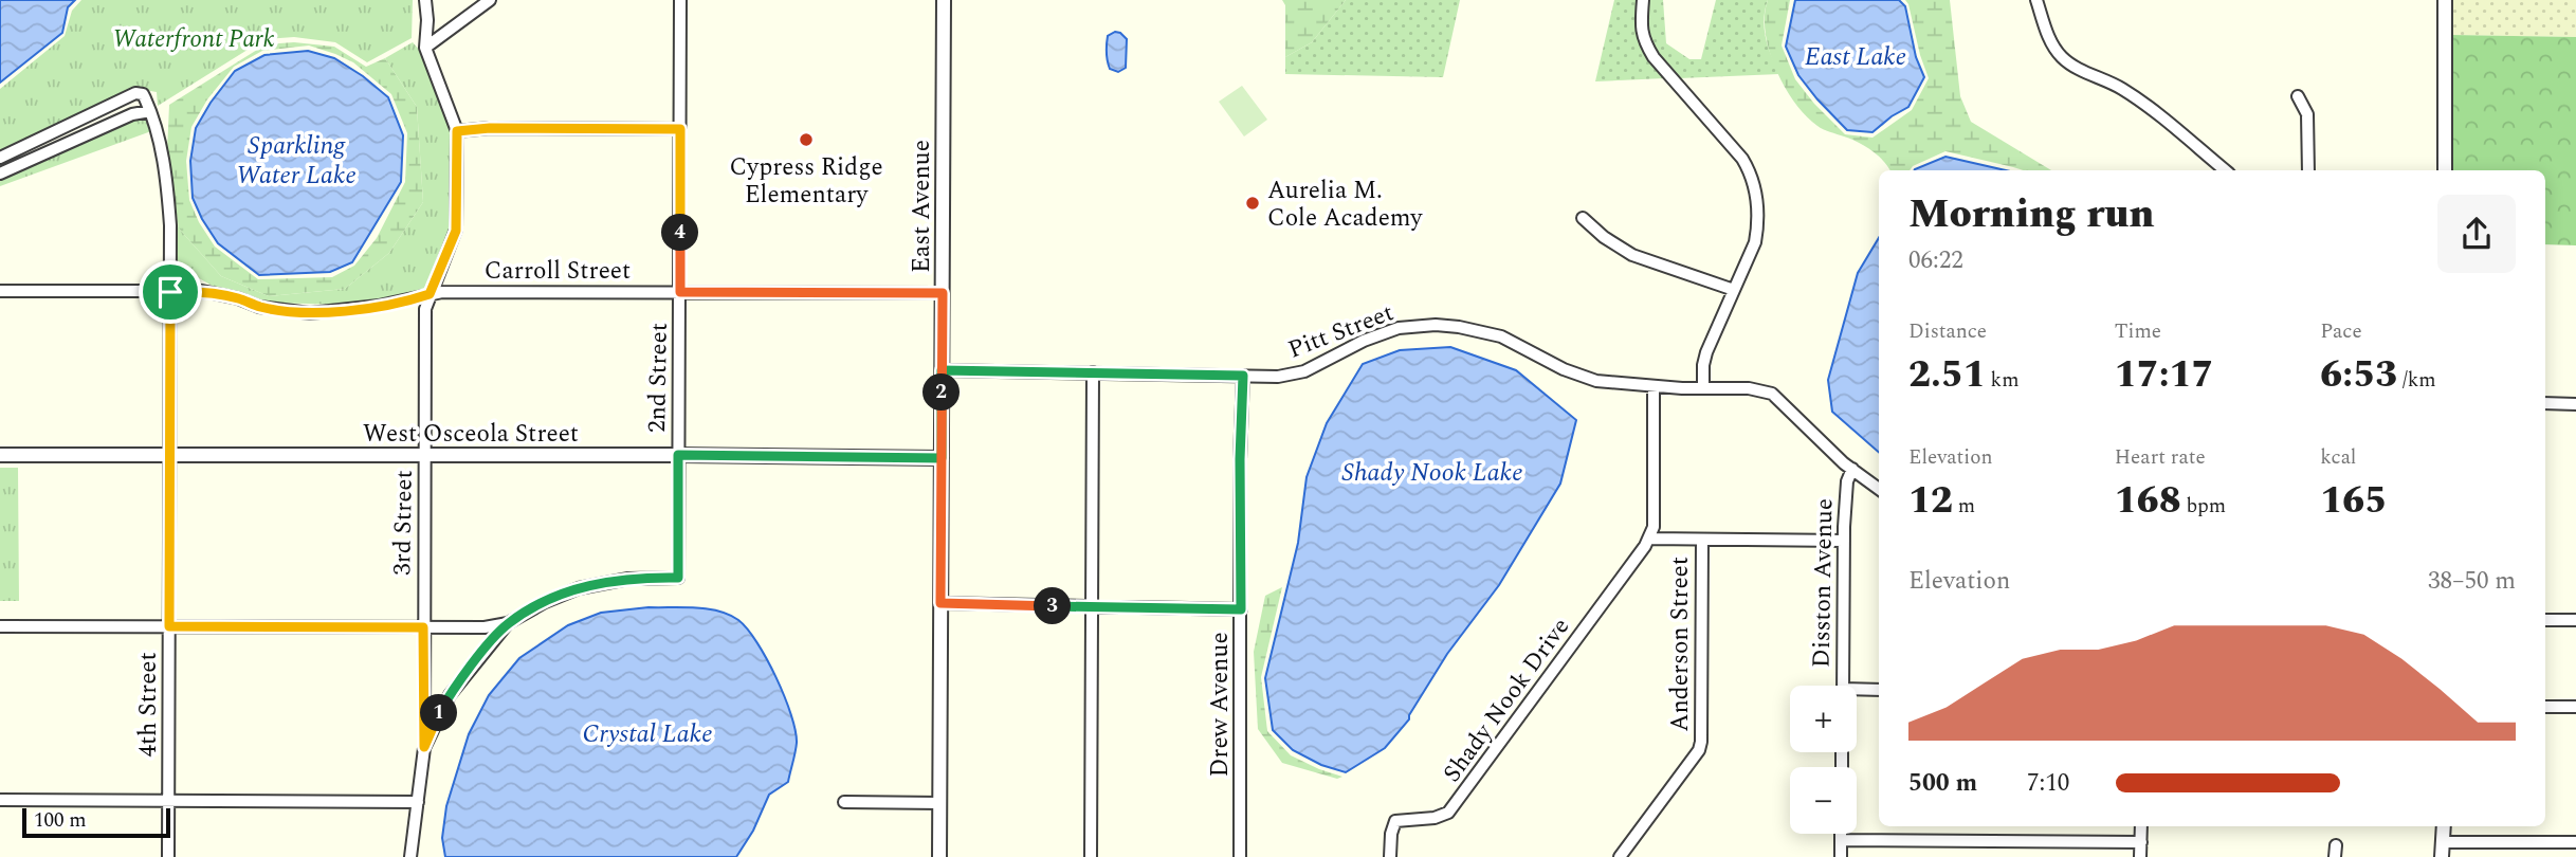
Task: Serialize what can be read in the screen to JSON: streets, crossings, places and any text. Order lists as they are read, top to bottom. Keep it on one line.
{"streets":{"street":["East Avenue","Carroll Street","Pitt Street","2nd Street","West Osceola Street","3rd Street","Disston Avenue","Anderson Street","Shady Nook Drive","4th Street","Drew Avenue"]},"crossings":[["East Avenue","Carroll Street"],["East Avenue","Pitt Street"],["East Avenue","West Osceola Street"],["Carroll Street","2nd Street"],["Carroll Street","3rd Street"],["Carroll Street","4th Street"],["Pitt Street","Disston Avenue"],["Pitt Street","Drew Avenue"],["2nd Street","West Osceola Street"],["West Osceola Street","3rd Street"],["West Osceola Street","4th Street"]],"water":["East Lake","Sparkling Water Lake","Shady Nook Lake","Crystal Lake"],"parks":["Waterfront Park"],"places":["Cypress Ridge Elementary","Aurelia M. Cole Academy"],"scale_bar":"100 m","page":{"heading":["Morning run","06:22"],"pins":["4","2","3","1"],"stats":[["Distance","2.51 km"],["Time","17:17"],["Pace","6:53 /km"],["Elevation","12 m"],["Heart rate","168 bpm"],["kcal","165"]],"chart":["Elevation","38–50 m"],"map_buttons":["+","−"],"list":[{"name":"500 m","note":"7:10"}],"scale":"100 m"}}
